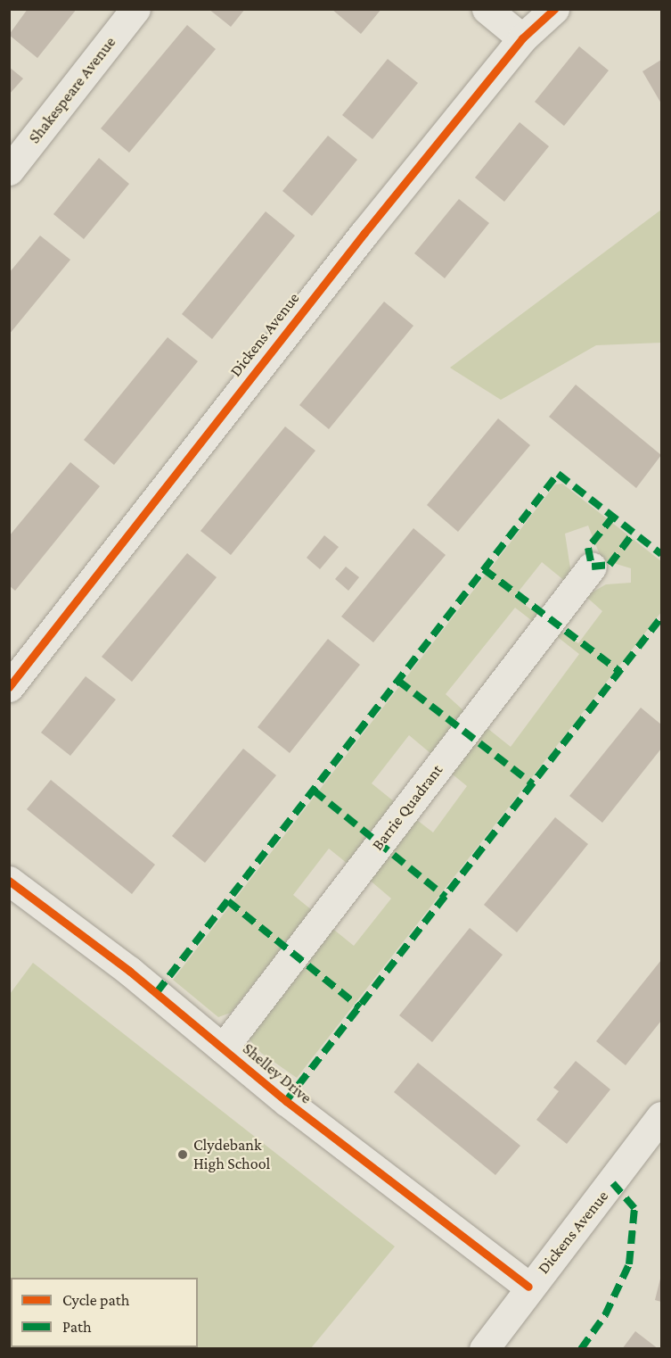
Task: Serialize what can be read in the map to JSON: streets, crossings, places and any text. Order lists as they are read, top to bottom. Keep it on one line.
{"streets":{"street":["Shakespeare Avenue","Dickens Avenue","Barrie Quadrant","Shelley Drive"]},"crossings":[["Dickens Avenue","Shelley Drive"],["Barrie Quadrant","Shelley Drive"]],"places":["Clydebank High School"],"legend":["Cycle path","Path"]}
